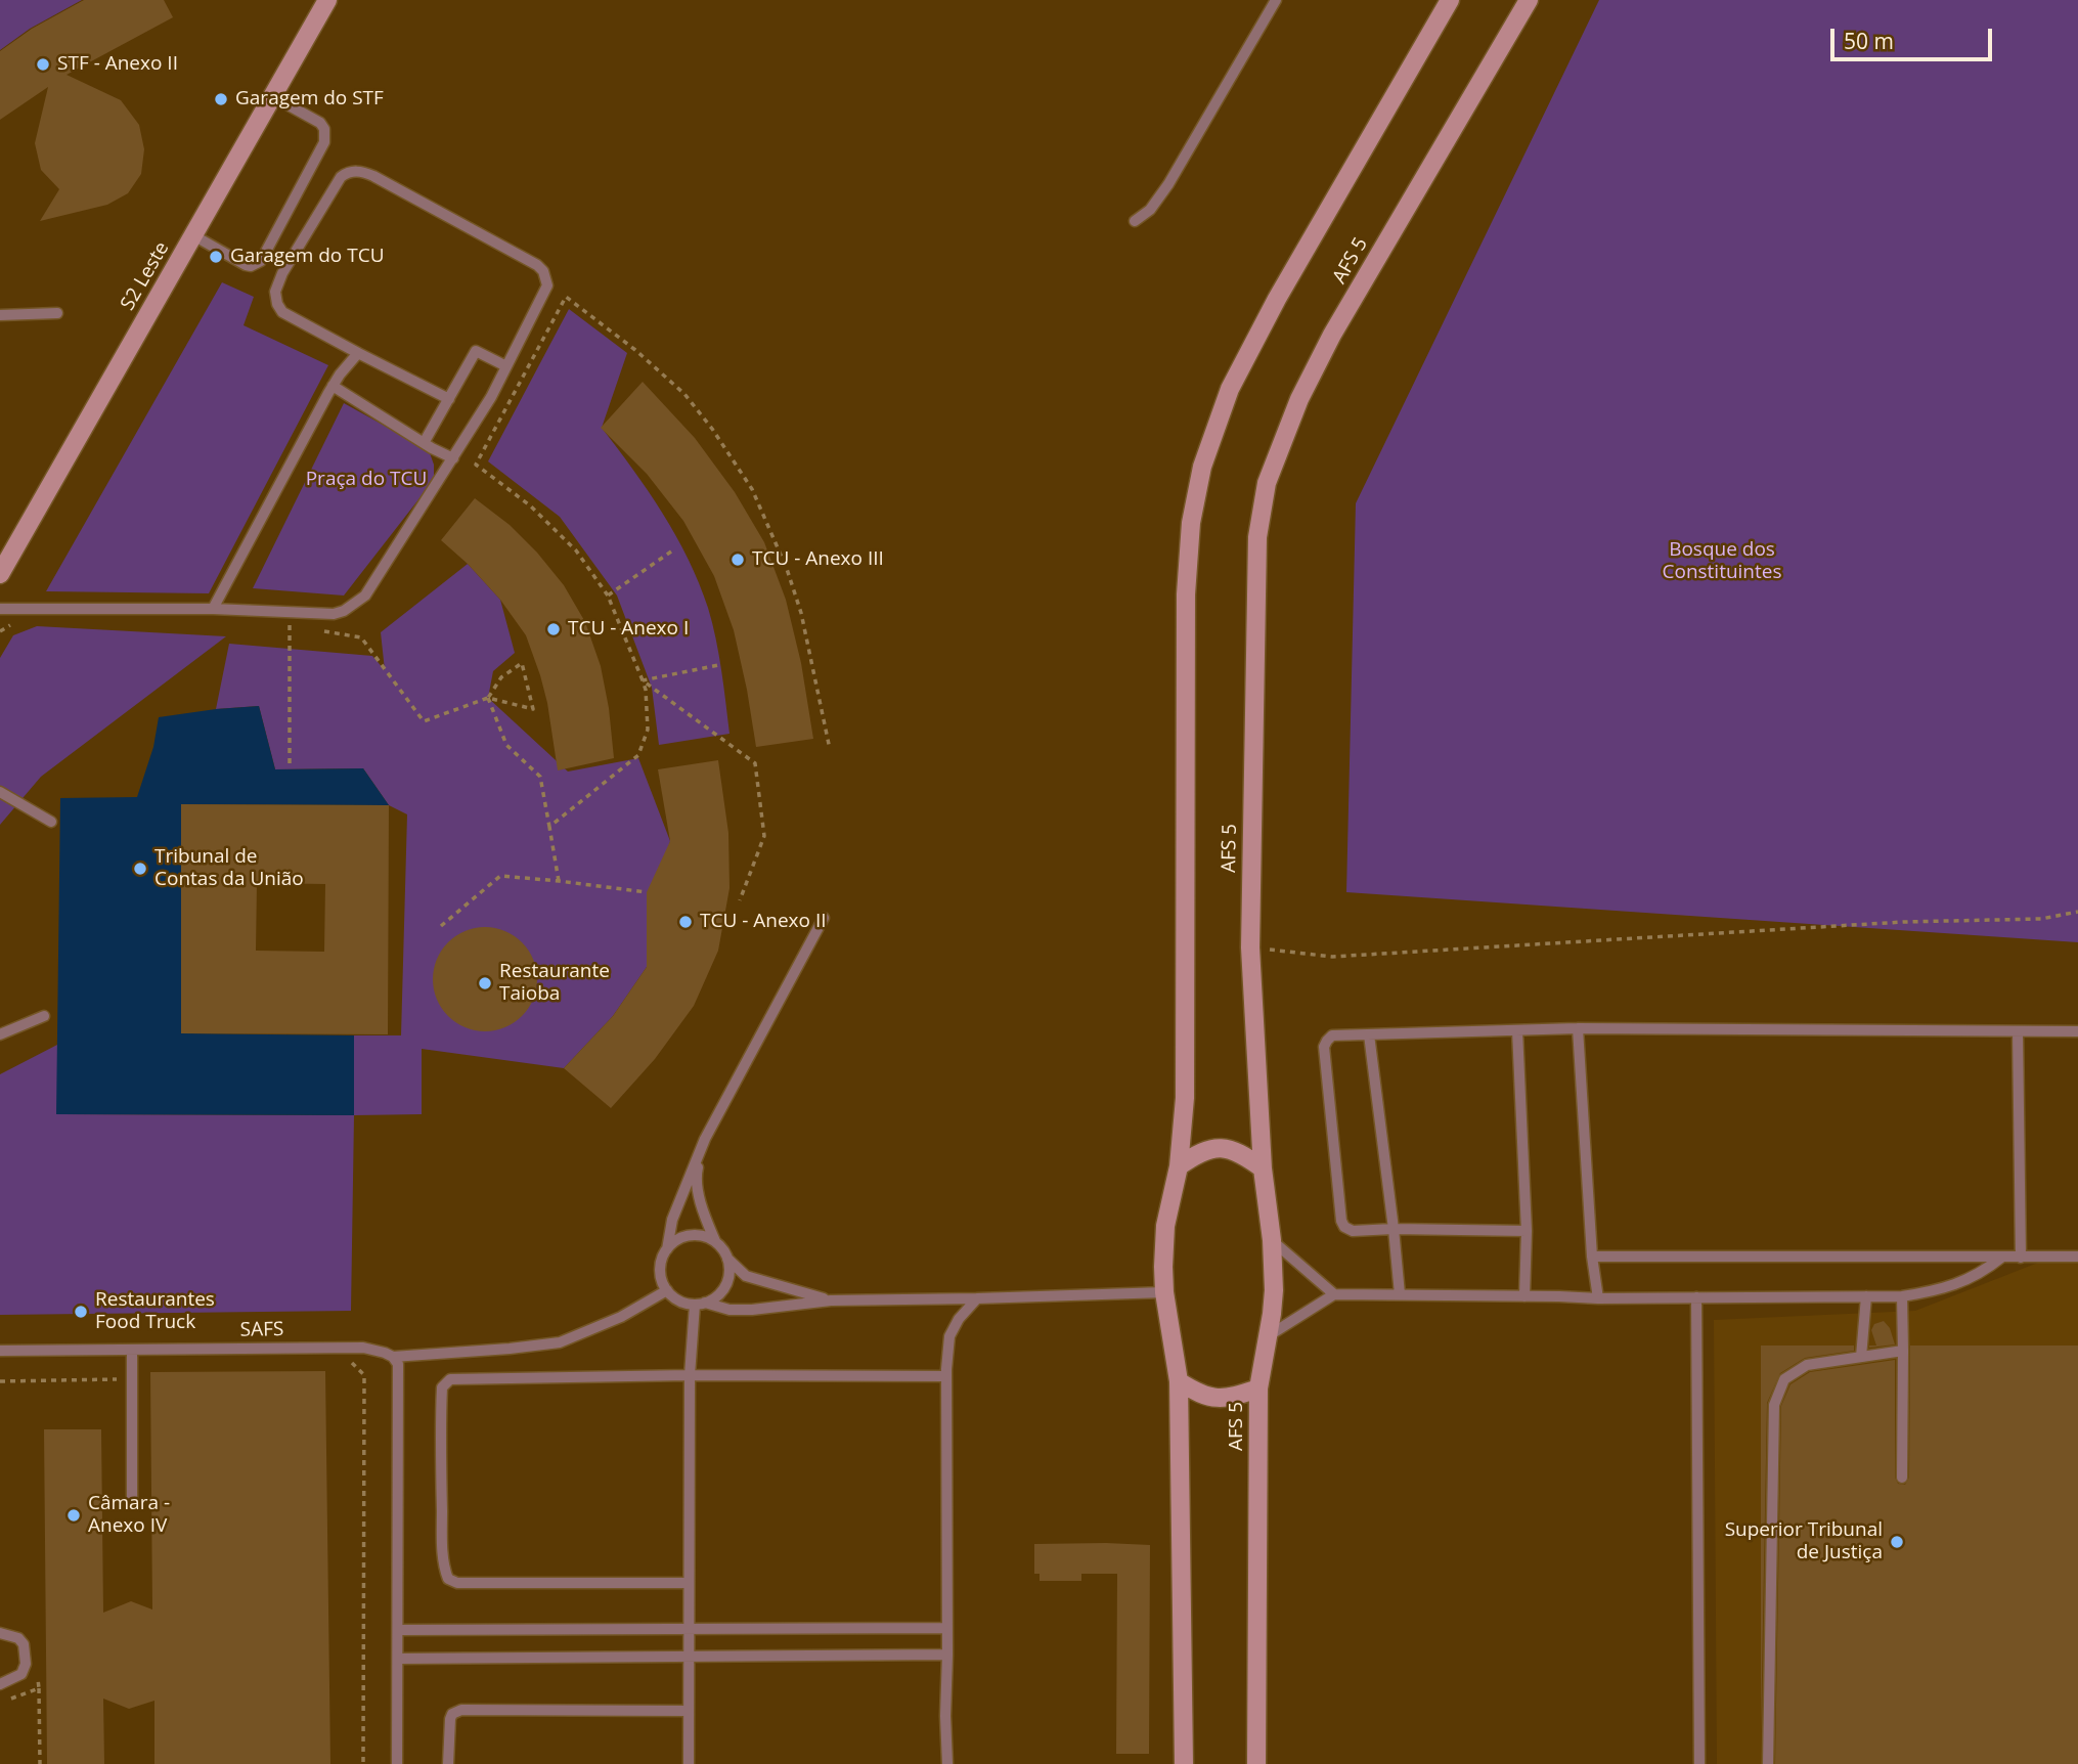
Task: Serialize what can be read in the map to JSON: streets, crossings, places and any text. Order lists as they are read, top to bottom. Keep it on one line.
{"streets":{"main road":["AFS 5","S2 Leste"],"lane":["SAFS"]},"parks":["Praça do TCU","Bosque dos Constituintes"],"places":["STF - Anexo II","Garagem do STF","Garagem do TCU","TCU - Anexo III","TCU - Anexo I","Tribunal de Contas da União","TCU - Anexo II","Restaurante Taioba","Restaurantes Food Truck","Câmara - Anexo IV","Superior Tribunal de Justiça"],"scale_bar":"50 m"}
